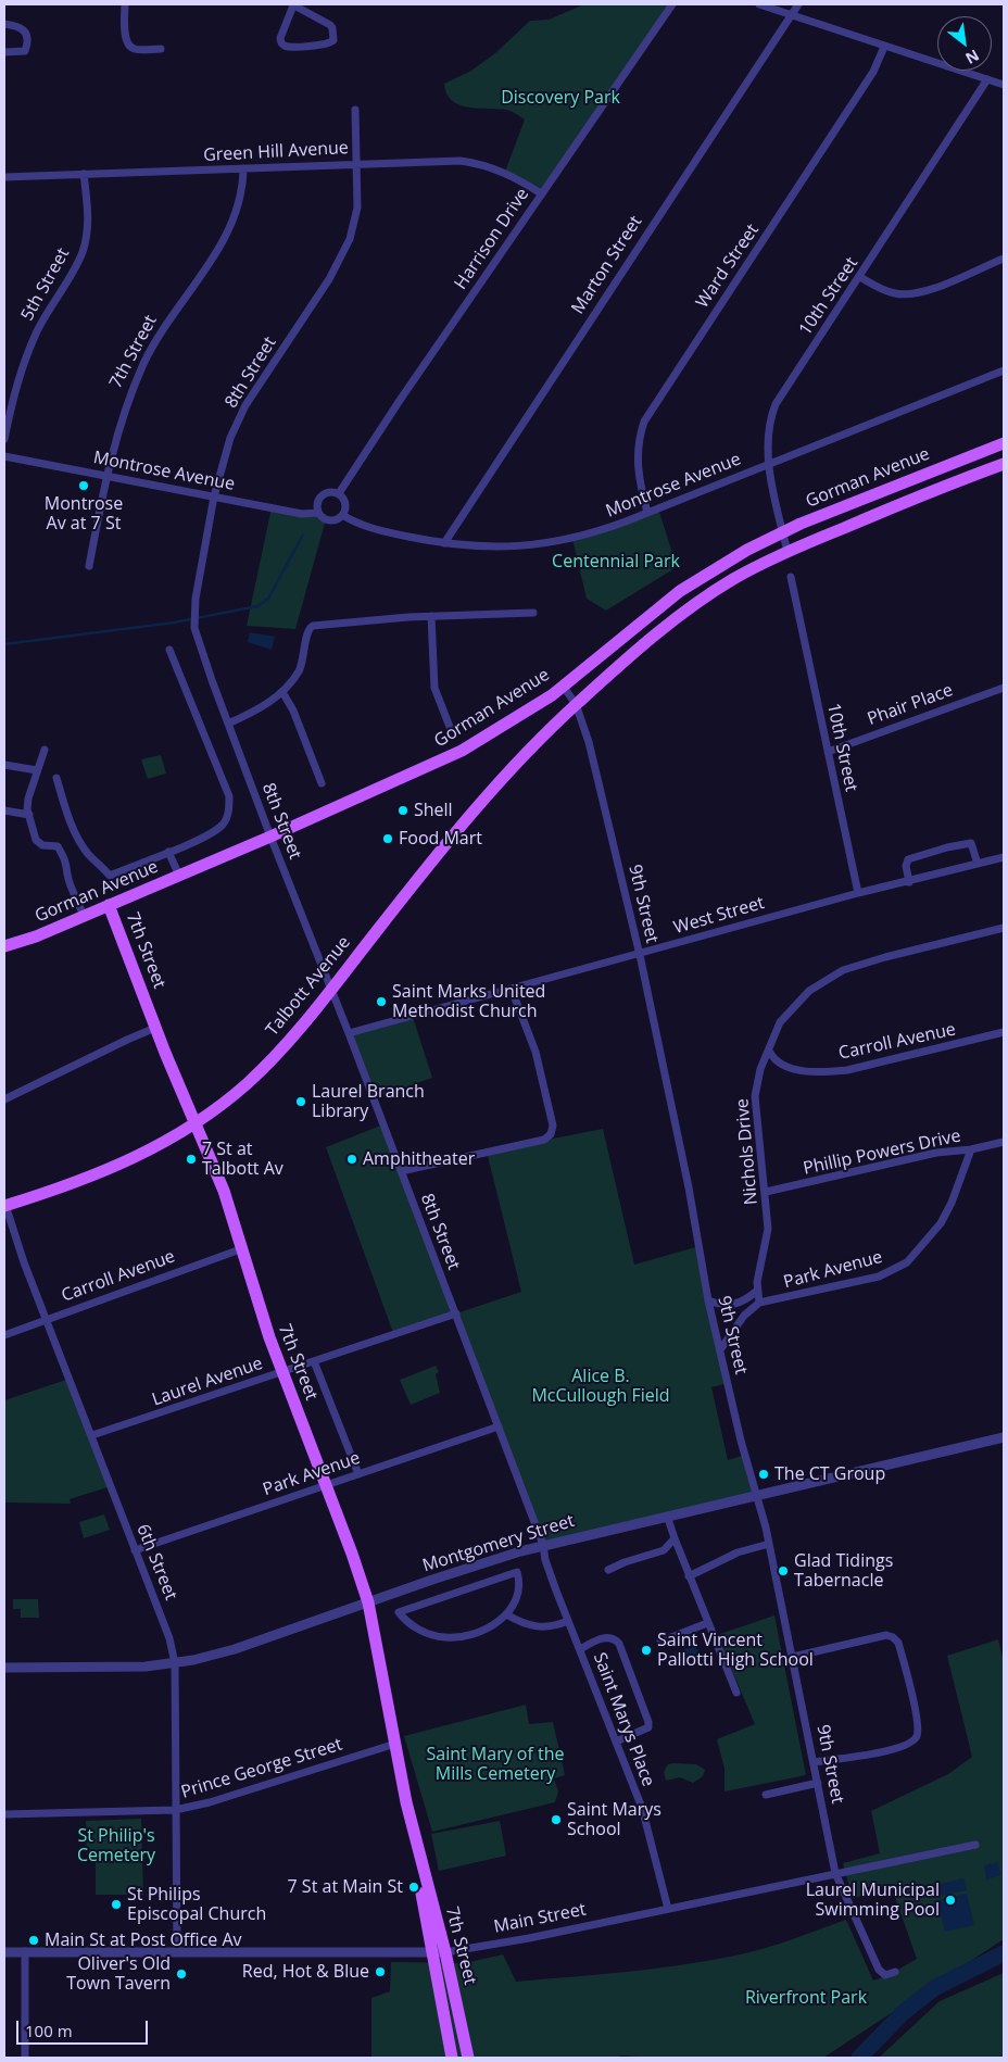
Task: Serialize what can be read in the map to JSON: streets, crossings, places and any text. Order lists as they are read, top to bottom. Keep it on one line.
{"streets":{"main road":["7th Street","Gorman Avenue","Talbott Avenue"],"street":["Green Hill Avenue","Harrison Drive","Marton Street","Ward Street","5th Street","10th Street","8th Street","Montrose Avenue","Phair Place","9th Street","West Street","Carroll Avenue","Nichols Drive","Phillip Powers Drive","Park Avenue","Laurel Avenue","Montgomery Street","6th Street","Saint Marys Place","Prince George Street","Main Street"]},"crossings":[["Green Hill Avenue","Harrison Drive"],["Green Hill Avenue","5th Street"],["Green Hill Avenue","7th Street"],["Green Hill Avenue","8th Street"],["Harrison Drive","Montrose Avenue"],["Marton Street","Montrose Avenue"],["Ward Street","Montrose Avenue"],["10th Street","Montrose Avenue"],["10th Street","Gorman Avenue"],["10th Street","Phair Place"],["10th Street","West Street"],["7th Street","Montrose Avenue"],["7th Street","Gorman Avenue"],["7th Street","Talbott Avenue"],["7th Street","Carroll Avenue"],["7th Street","Park Avenue"],["7th Street","Laurel Avenue"],["7th Street","Montgomery Street"],["7th Street","Prince George Street"],["7th Street","Main Street"],["8th Street","Montrose Avenue"],["8th Street","Gorman Avenue"],["8th Street","West Street"],["8th Street","Talbott Avenue"],["8th Street","Park Avenue"],["8th Street","Laurel Avenue"],["8th Street","Montgomery Street"],["8th Street","Saint Marys Place"],["Gorman Avenue","9th Street"],["Gorman Avenue","Talbott Avenue"],["9th Street","West Street"],["9th Street","Talbott Avenue"],["9th Street","Montgomery Street"],["9th Street","Main Street"],["Talbott Avenue","6th Street"],["Carroll Avenue","Nichols Drive"],["Carroll Avenue","6th Street"],["Nichols Drive","Phillip Powers Drive"],["Nichols Drive","Park Avenue"],["Phillip Powers Drive","Park Avenue"],["Park Avenue","6th Street"],["Laurel Avenue","6th Street"],["Montgomery Street","6th Street"],["Montgomery Street","Saint Marys Place"],["6th Street","Prince George Street"],["6th Street","Main Street"],["Saint Marys Place","Main Street"]],"parks":["Discovery Park","Centennial Park","Alice B. McCullough Field","Saint Mary of the Mills Cemetery","St Philip's Cemetery","Riverfront Park"],"places":["Montrose Av at 7 St","Shell","Food Mart","Saint Marks United Methodist Church","Laurel Branch Library","7 St at Talbott Av","Amphitheater","The CT Group","Glad Tidings Tabernacle","Saint Vincent Pallotti High School","Saint Marys School","7 St at Main St","Laurel Municipal Swimming Pool","St Philips Episcopal Church","Main St at Post Office Av","Red, Hot & Blue","Oliver's Old Town Tavern"],"scale_bar":"100 m","north":"bottom right"}
